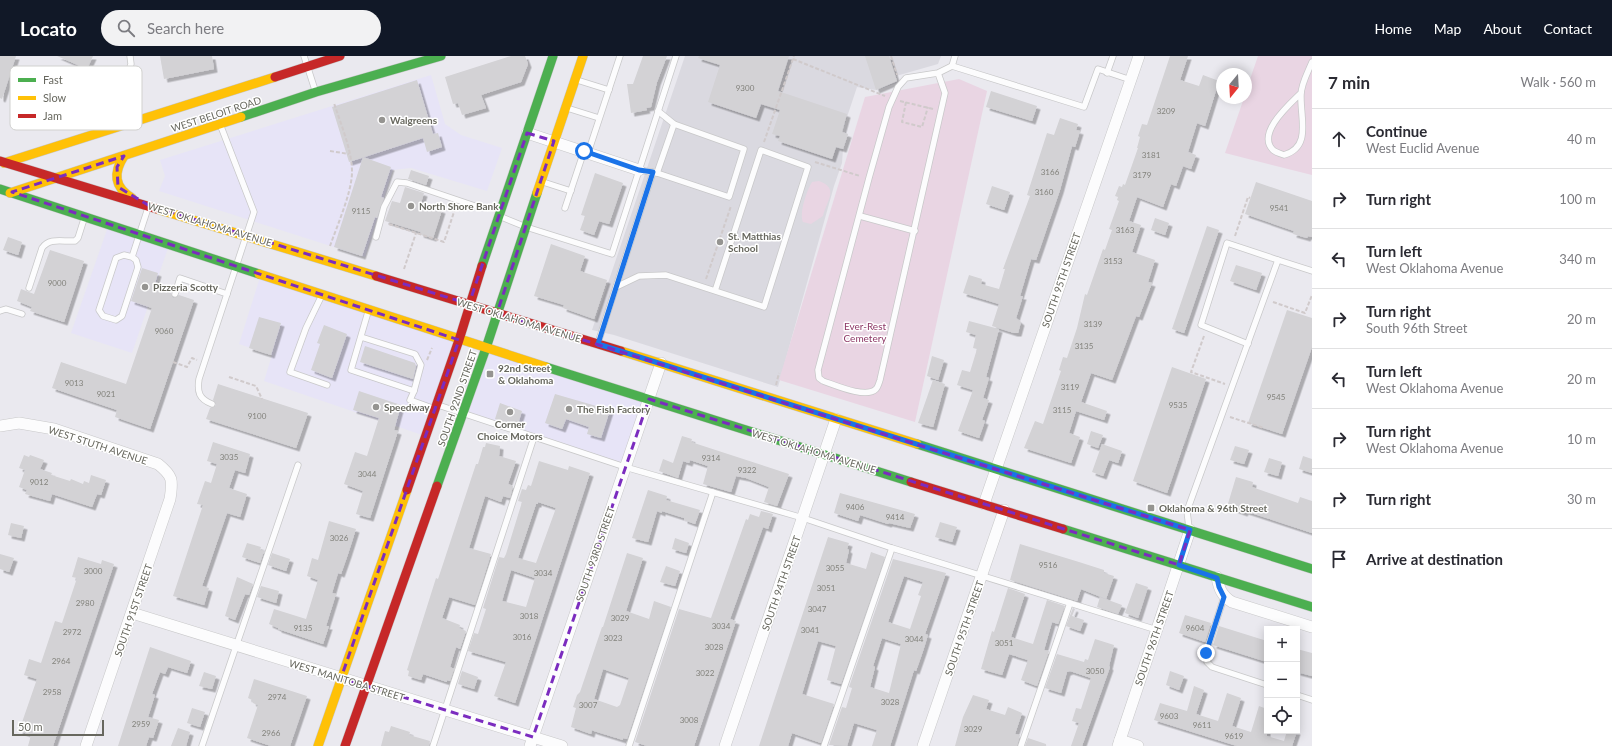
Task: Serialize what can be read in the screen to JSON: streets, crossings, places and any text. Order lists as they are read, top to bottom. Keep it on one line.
{"streets":{"main road":["WEST BELOIT ROAD","WEST OKLAHOMA AVENUE","SOUTH 92ND STREET"],"street":["SOUTH 95TH STREET","WEST STUTH AVENUE","SOUTH 93RD STREET","SOUTH 94TH STREET","SOUTH 91ST STREET","SOUTH 96TH STREET","WEST MANITOBA STREET"]},"crossings":[["WEST BELOIT ROAD","WEST OKLAHOMA AVENUE"],["WEST OKLAHOMA AVENUE","SOUTH 95TH STREET"],["WEST OKLAHOMA AVENUE","SOUTH 92ND STREET"],["WEST OKLAHOMA AVENUE","SOUTH 93RD STREET"],["WEST OKLAHOMA AVENUE","SOUTH 94TH STREET"],["WEST OKLAHOMA AVENUE","SOUTH 96TH STREET"],["SOUTH 92ND STREET","WEST MANITOBA STREET"],["WEST STUTH AVENUE","SOUTH 91ST STREET"],["SOUTH 93RD STREET","WEST MANITOBA STREET"],["SOUTH 91ST STREET","WEST MANITOBA STREET"]],"parks":["Ever-Rest Cemetery"],"places":{"other":["Walgreens","North Shore Bank","St. Matthias School","Pizzeria Scotty","Speedway","The Fish Factory","Corner Choice Motors"],"transit":["92nd Street & Oklahoma","Oklahoma & 96th Street"]},"house_numbers":["9300","3209","3181","3166","3179","3160","9541","9115","3163","3153","9000","3139","9060","3135","9013","3119","9021","9545","9535","3115","9100","3035","9314","9322","3044","9012","9406","9414","3026","9516","3055","3000","3034","3051","2980","3047","3018","3029","3034","9135","9604","3041","2972","3016","3023","3044","3051","3028","2964","3050","3022","2958","2974","3028","3007","9603","3008","2959","9611","3029","2966","9619"],"legend":["Fast","Slow","Jam"],"scale_bar":"50 m","north":"bottom","page":{"header":"Locato","search":"Search here","nav":["Home","Map","About","Contact"],"heading":["7 min","Walk · 560 m"],"list":[["Continue","West Euclid Avenue","40 m"],["Turn right","100 m"],["Turn left","West Oklahoma Avenue","340 m"],["Turn right","South 96th Street","20 m"],["Turn left","West Oklahoma Avenue","20 m"],["Turn right","West Oklahoma Avenue","10 m"],["Turn right","30 m"],"Arrive at destination"],"map_buttons":["+","−"],"scale":"50 m"}}
